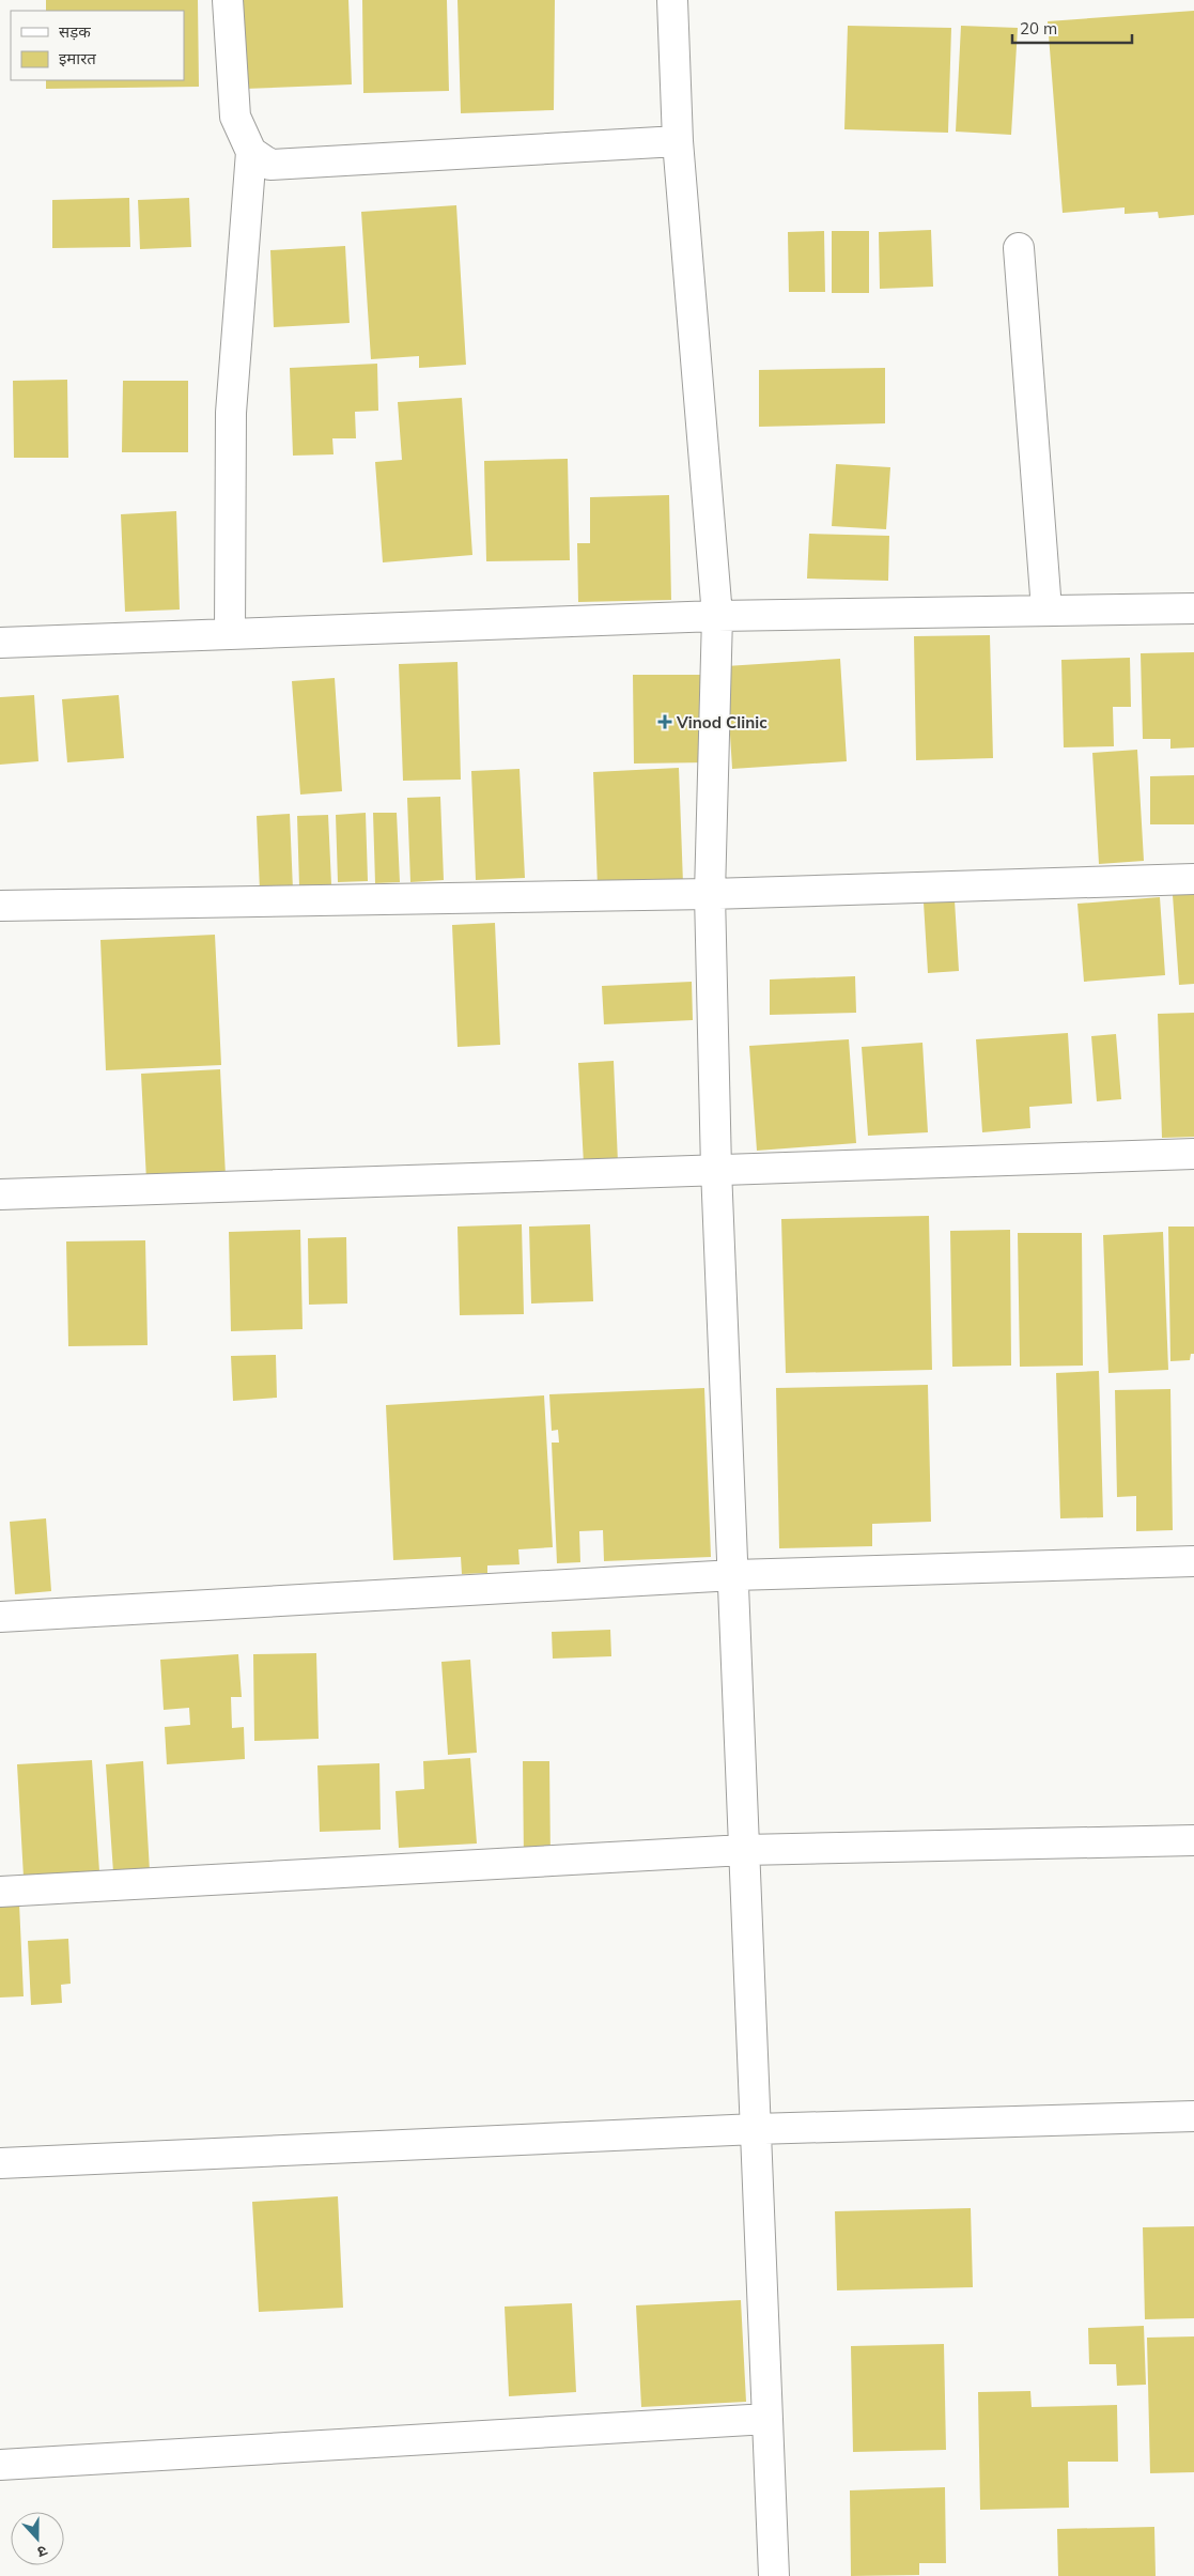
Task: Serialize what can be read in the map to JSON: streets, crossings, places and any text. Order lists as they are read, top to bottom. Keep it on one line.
{"places":{"health":["Vinod Clinic"]},"legend":["सड़क","इमारत"],"scale_bar":"20 m","north":"bottom"}
